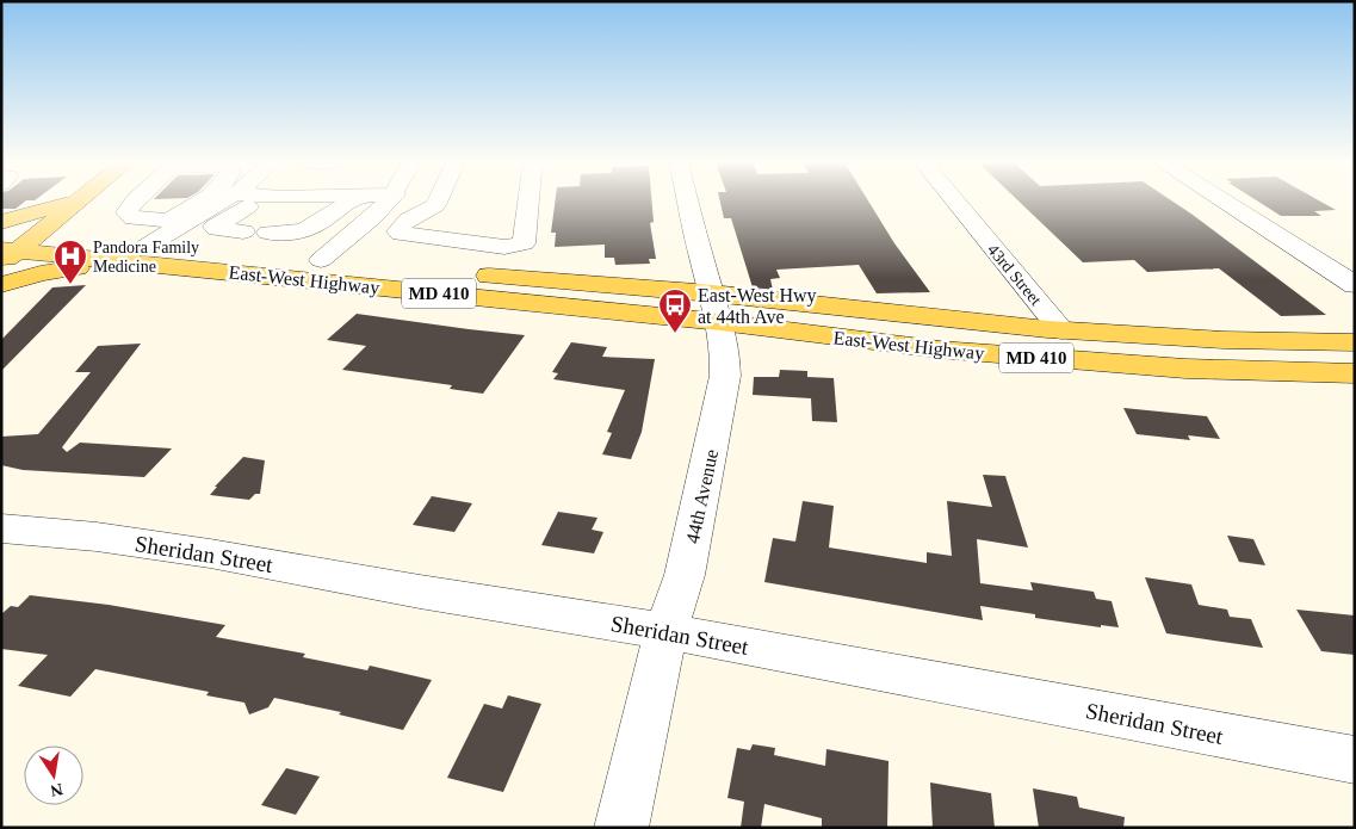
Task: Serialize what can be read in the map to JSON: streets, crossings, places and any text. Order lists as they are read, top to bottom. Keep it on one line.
{"streets":{"main road":["East-West Highway","MD 410"],"street":["43rd Street","44th Avenue","Sheridan Street"]},"crossings":[["43rd Street","East-West Highway"],["East-West Highway","44th Avenue"],["44th Avenue","Sheridan Street"]],"places":{"hospital":["Pandora Family Medicine"],"bus stop":["East-West Hwy at 44th Ave"]},"north":"bottom"}
